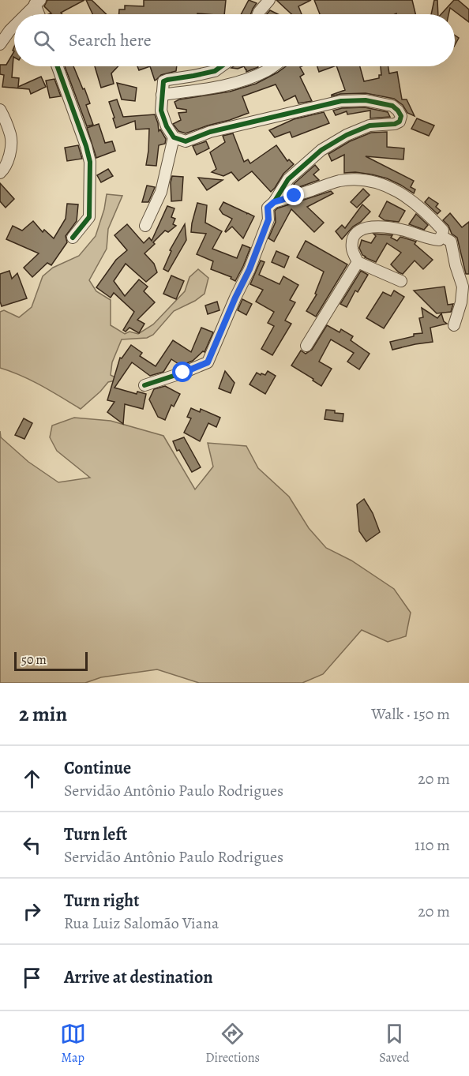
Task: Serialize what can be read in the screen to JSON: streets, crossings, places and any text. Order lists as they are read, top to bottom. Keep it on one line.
{"scale_bar":"50 m","page":{"search":"Search here","scale":"50 m","heading":["2 min","Walk · 150 m"],"list":[["Continue","Servidão Antônio Paulo Rodrigues","20 m"],["Turn left","Servidão Antônio Paulo Rodrigues","110 m"],["Turn right","Rua Luiz Salomão Viana","20 m"],"Arrive at destination"],"nav":["Map","Directions","Saved"]}}
